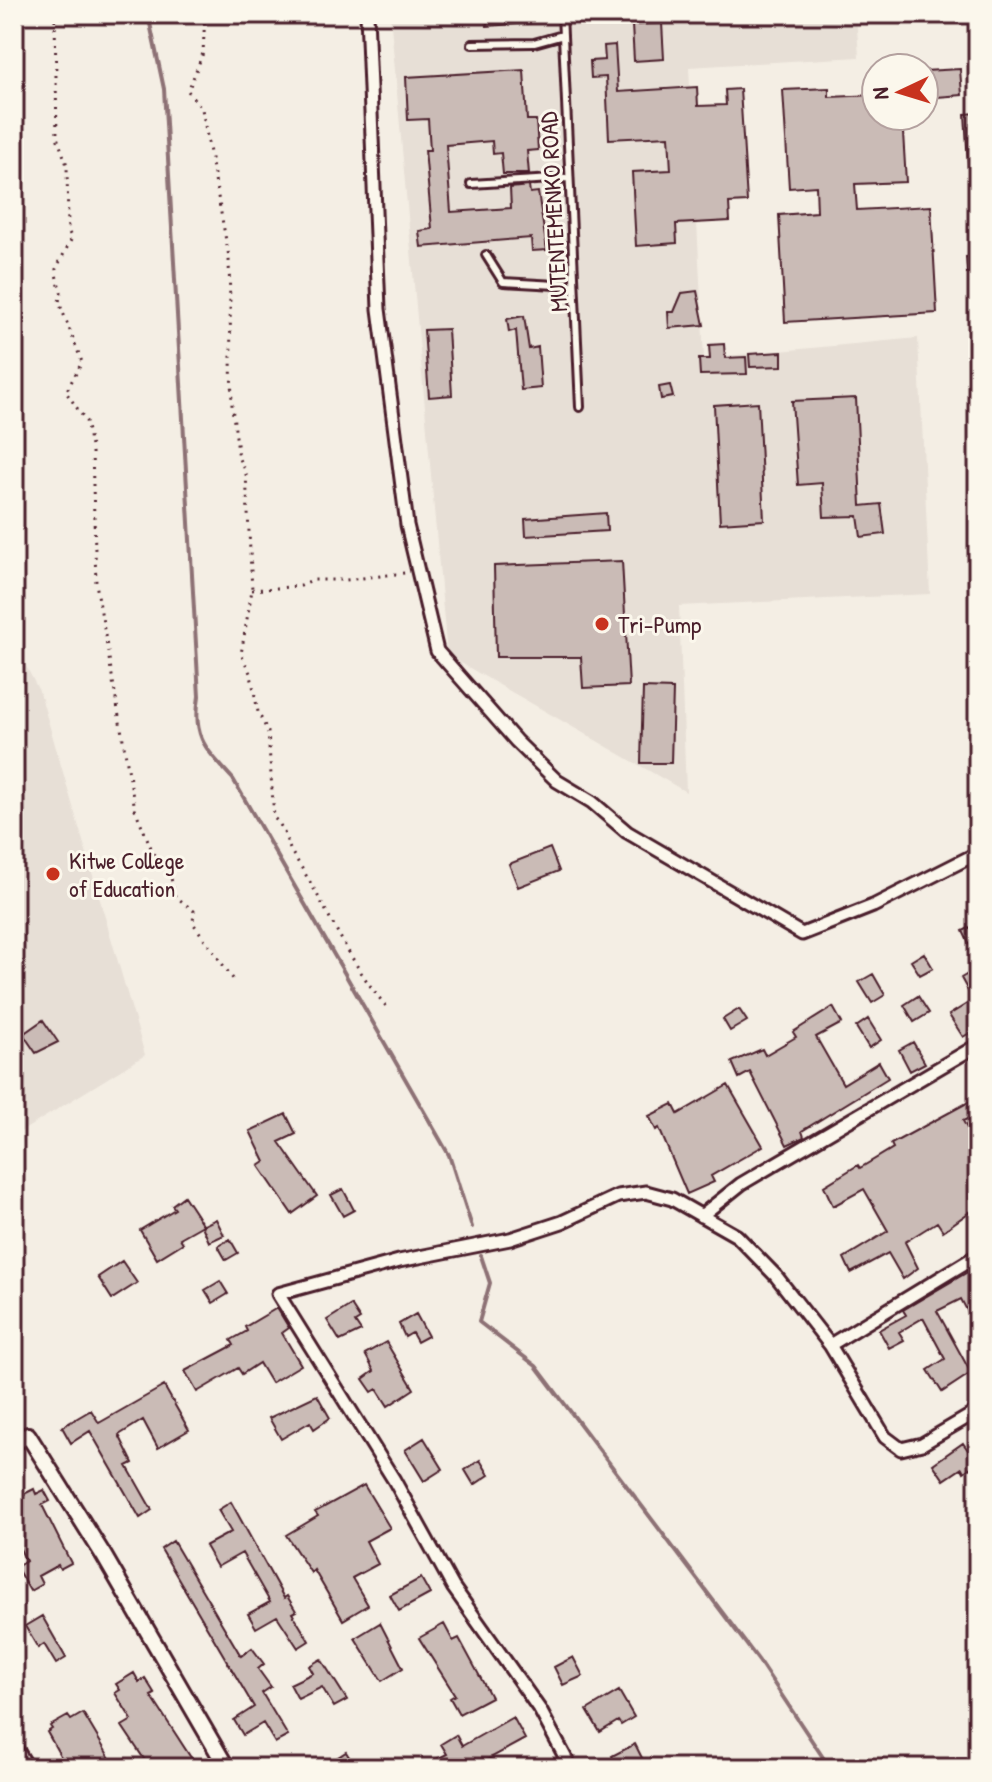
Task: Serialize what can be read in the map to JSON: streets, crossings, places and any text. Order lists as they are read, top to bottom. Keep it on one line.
{"streets":{"lane":["MUTENTEMENKO ROAD"]},"places":["Tri-Pump","Kitwe College of Education"],"north":"left"}
